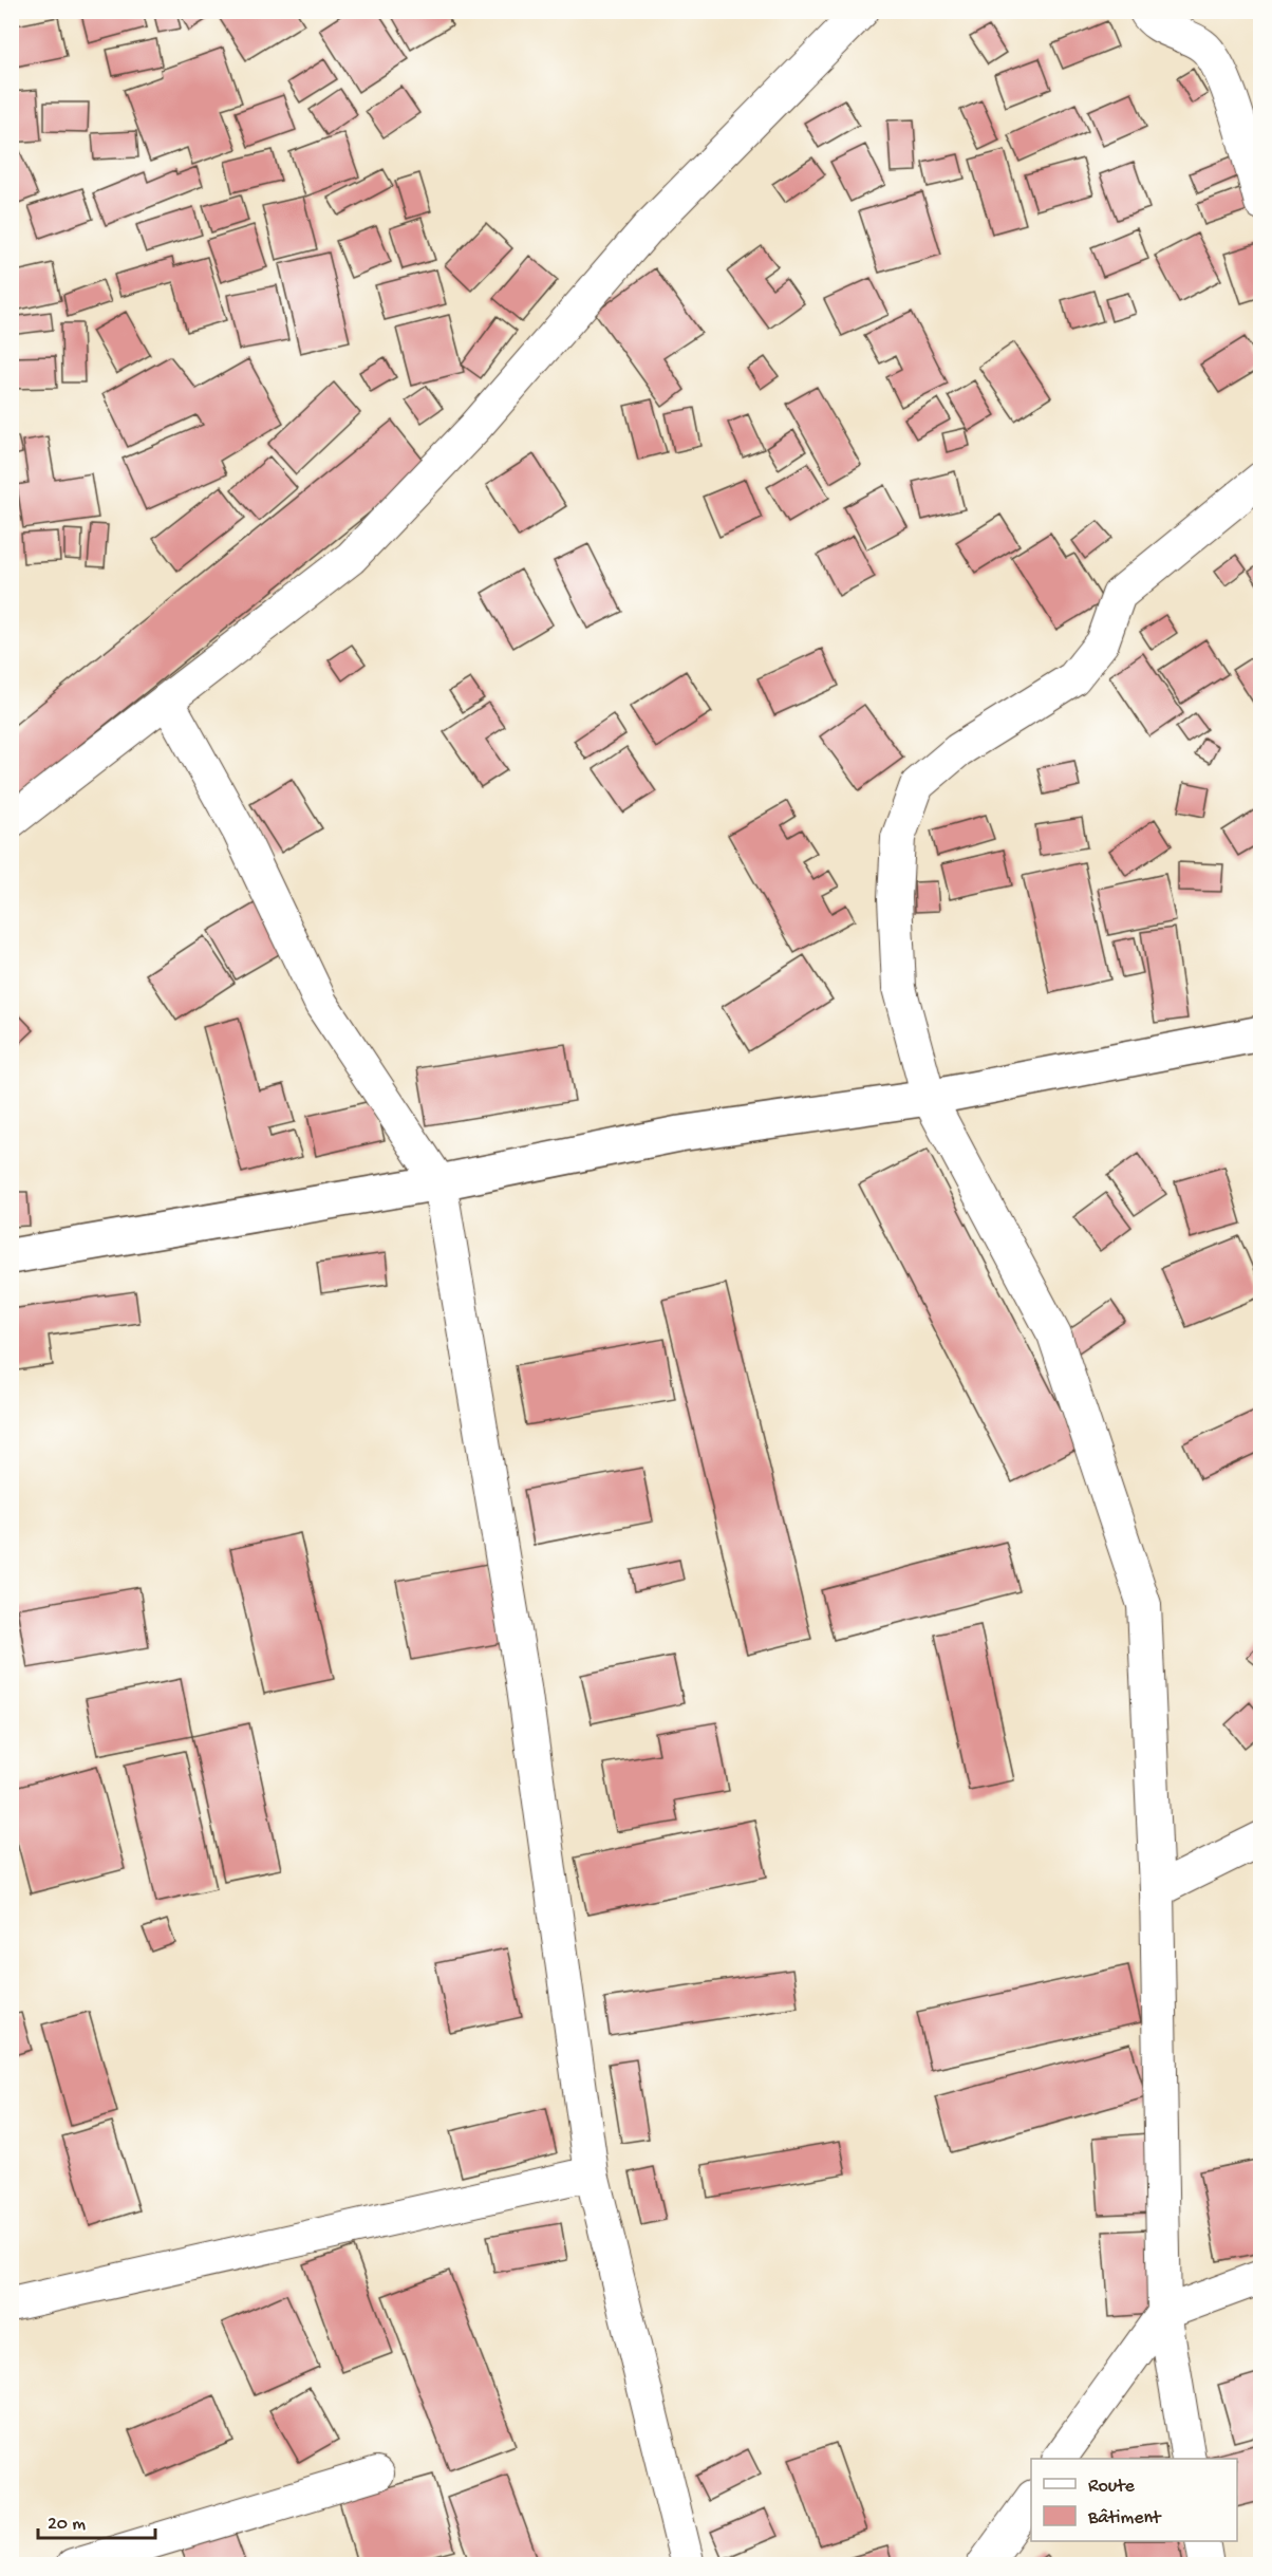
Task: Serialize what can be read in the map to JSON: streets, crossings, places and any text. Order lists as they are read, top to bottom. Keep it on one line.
{"legend":["Route","Bâtiment"],"scale_bar":"20 m"}
